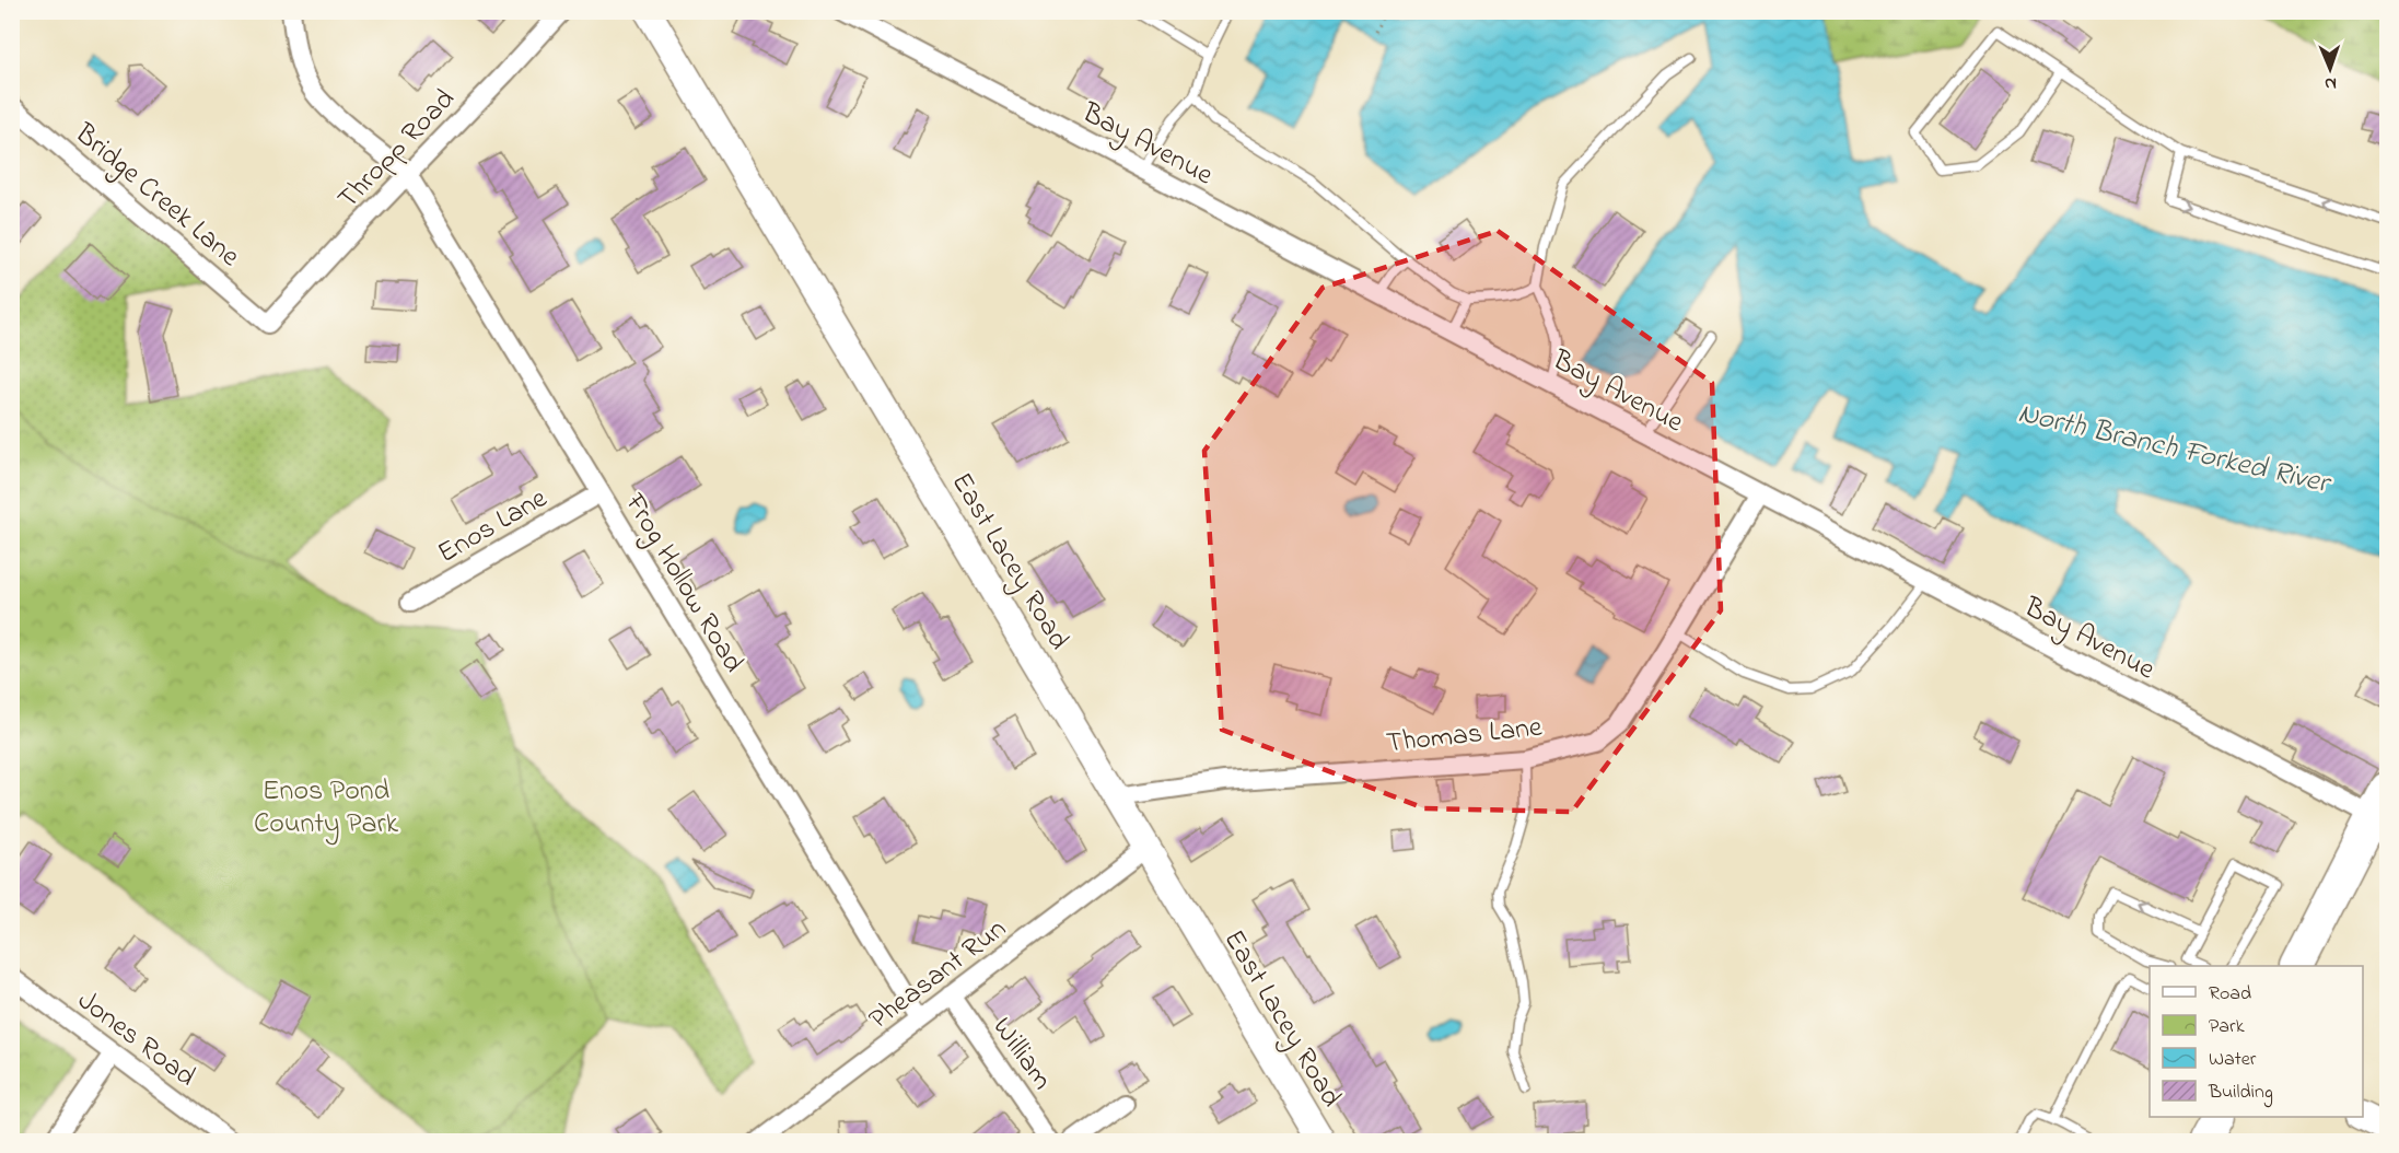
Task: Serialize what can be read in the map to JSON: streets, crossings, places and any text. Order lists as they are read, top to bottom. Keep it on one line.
{"streets":{"street":["Bay Avenue","Thropp Road","Bridge Creek Lane","Enos Lane","East Lacey Road","Frog Hollow Road","Thomas Lane","Pheasant Run","Jones Road","William"]},"crossings":[["Bay Avenue","Thomas Lane"],["Thropp Road","Bridge Creek Lane"],["Thropp Road","Frog Hollow Road"],["Enos Lane","Frog Hollow Road"],["East Lacey Road","Thomas Lane"],["East Lacey Road","Pheasant Run"],["Frog Hollow Road","Pheasant Run"],["Pheasant Run","William"]],"water":["North Branch Forked River"],"parks":["Enos Pond County Park"],"legend":["Road","Park","Water","Building"],"north":"bottom"}
